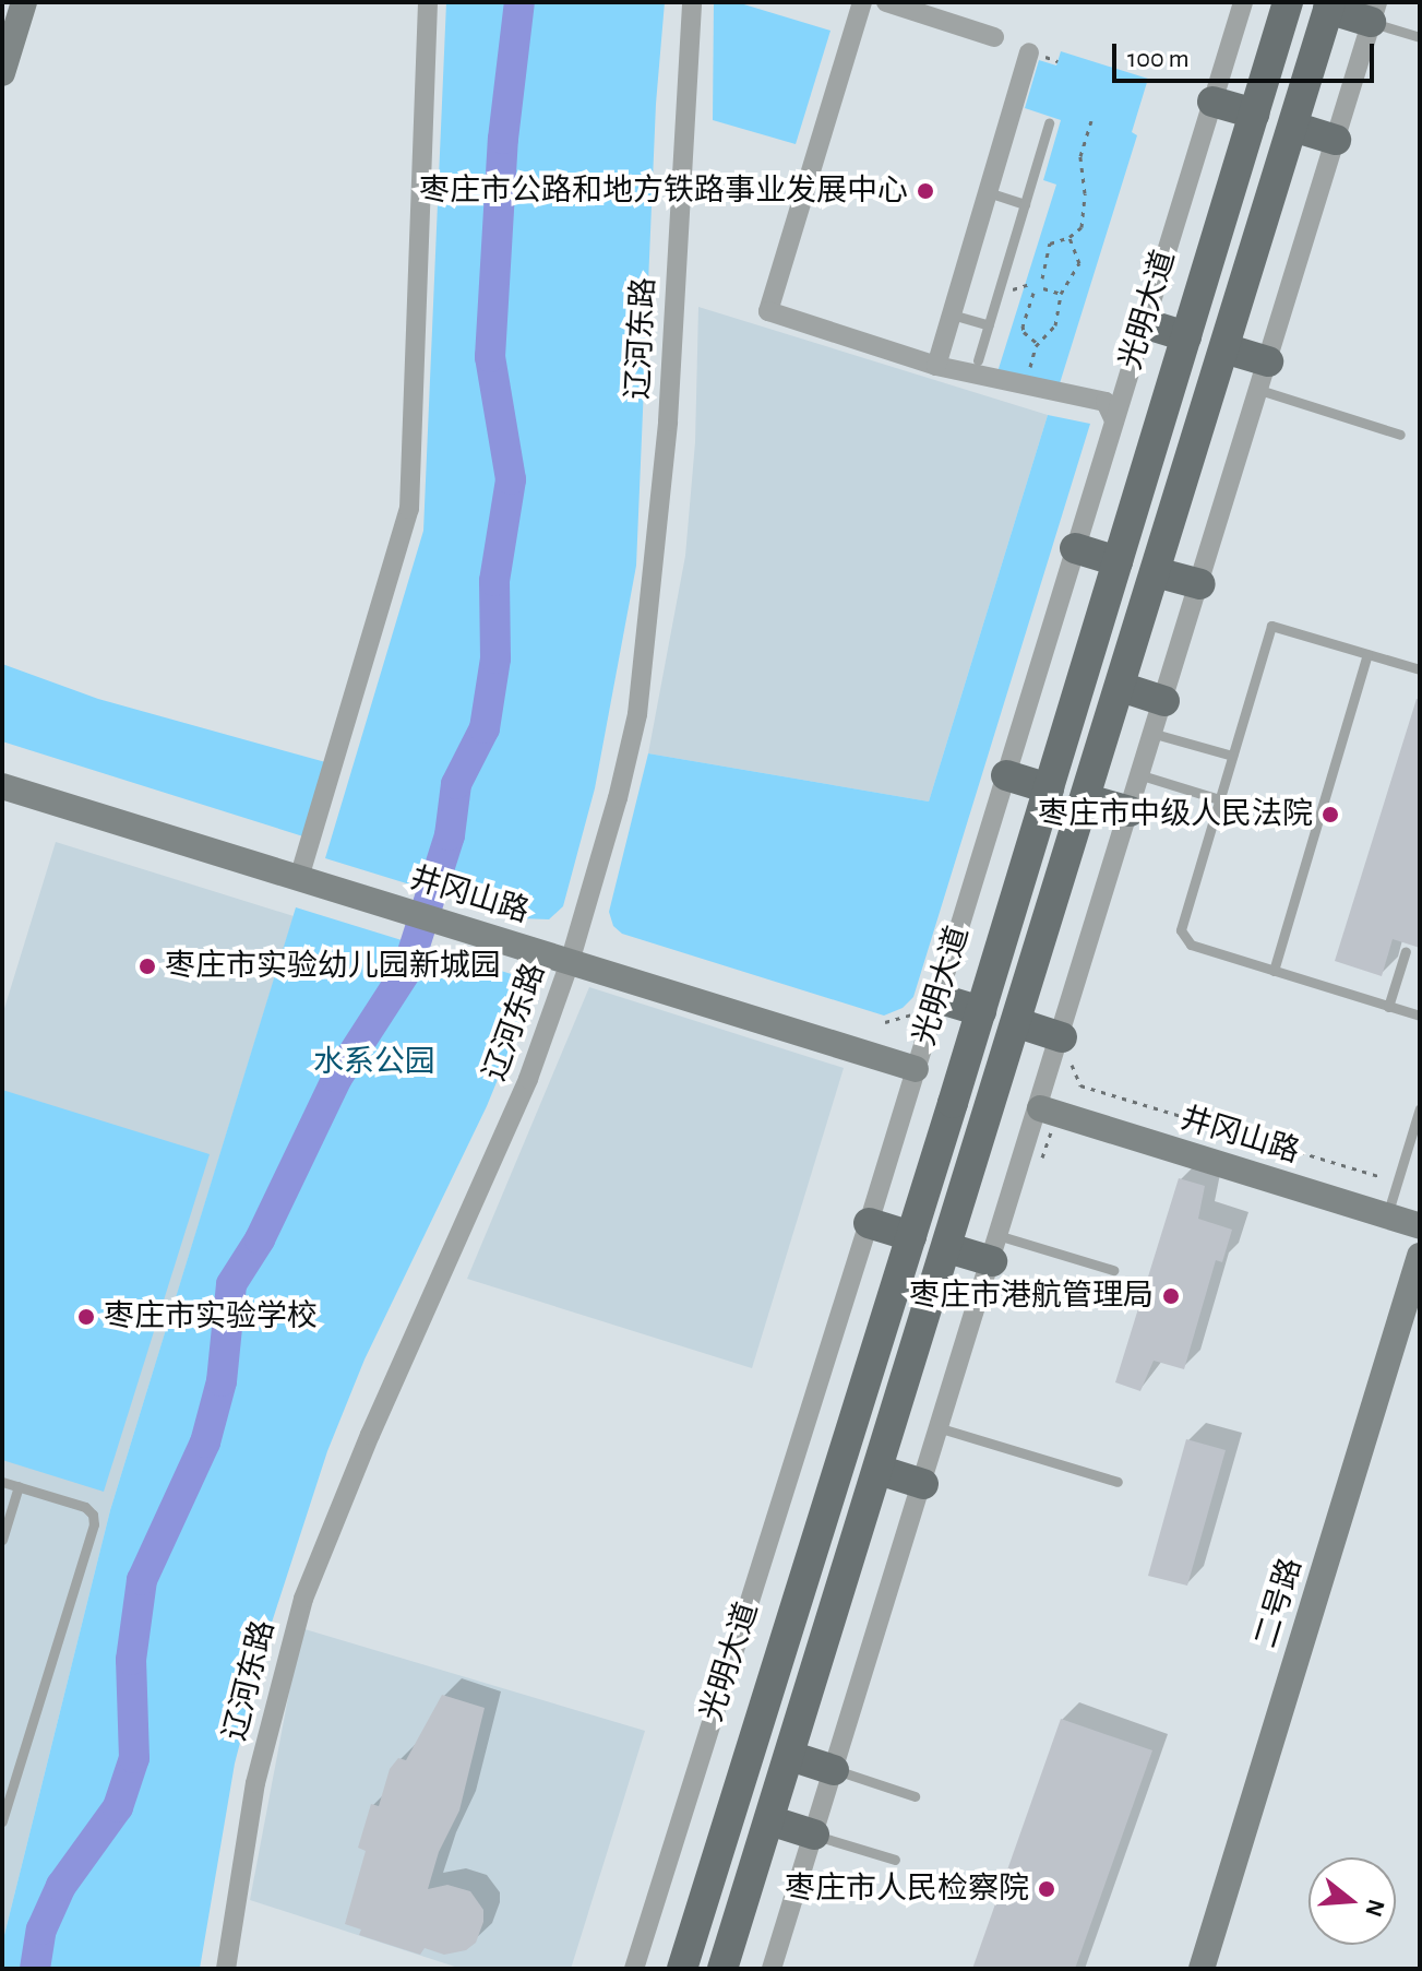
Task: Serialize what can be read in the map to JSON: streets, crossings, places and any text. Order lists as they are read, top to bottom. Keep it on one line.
{"streets":{"main road":["光明大道"],"street":["辽河东路","井冈山路","二号路"]},"crossings":[["光明大道","井冈山路"],["辽河东路","井冈山路"]],"parks":["水系公园"],"places":["枣庄市公路和地方铁路事业发展中心","枣庄市中级人民法院","枣庄市实验幼儿园新城园","枣庄市港航管理局","枣庄市实验学校","枣庄市人民检察院"],"scale_bar":"100 m","north":"right"}
